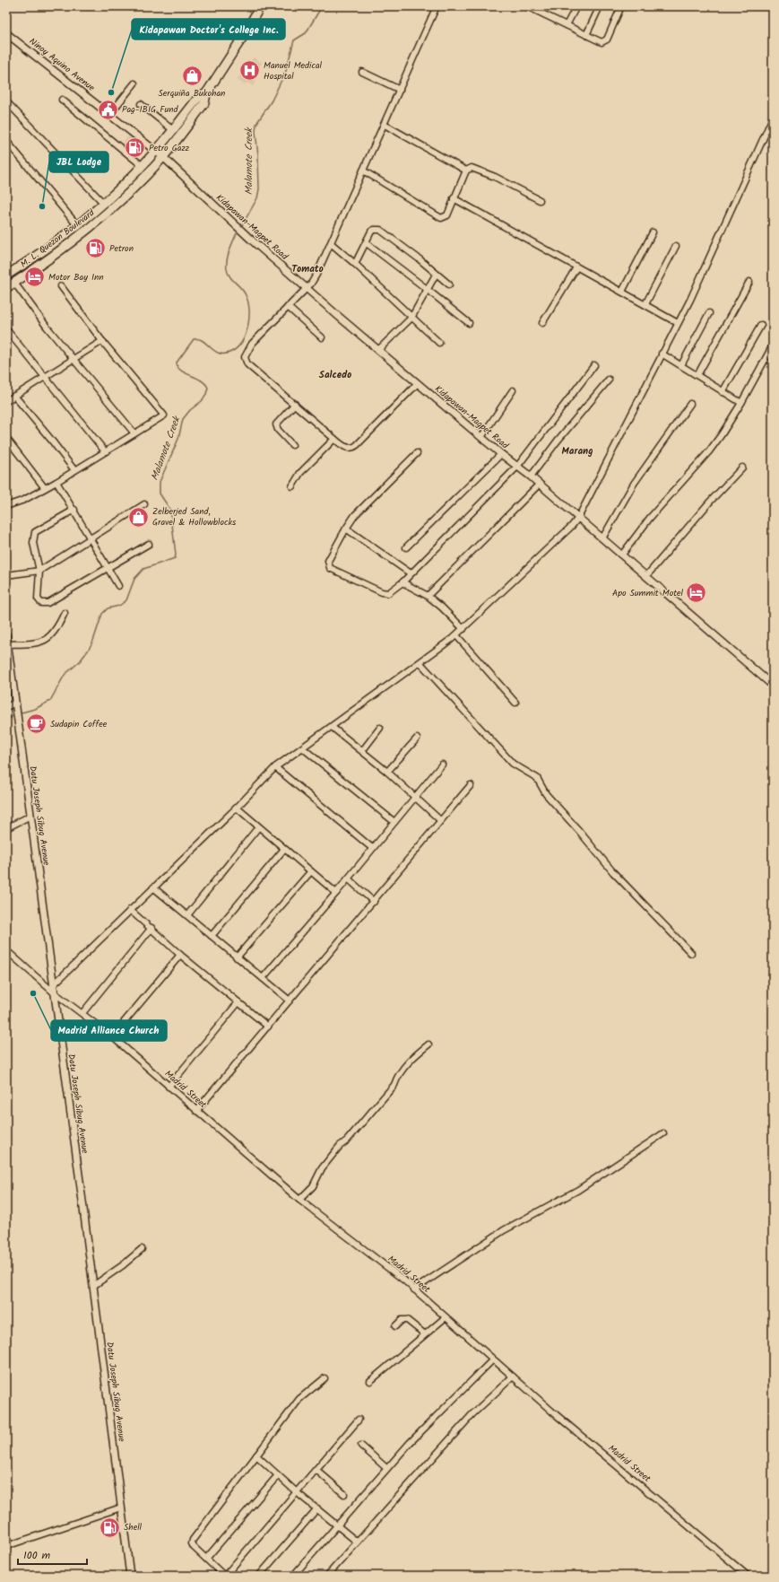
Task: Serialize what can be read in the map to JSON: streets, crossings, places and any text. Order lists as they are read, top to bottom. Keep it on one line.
{"streets":{"highway":["M. L. Quezon Boulevard"],"main road":["Ninoy Aquino Avenue","Kidapawan-Magpet Road","Datu Joseph Sibug Avenue"],"street":["Madrid Street"]},"crossings":[["Ninoy Aquino Avenue","Kidapawan-Magpet Road"],["Ninoy Aquino Avenue","M. L. Quezon Boulevard"],["Kidapawan-Magpet Road","M. L. Quezon Boulevard"],["Datu Joseph Sibug Avenue","Madrid Street"]],"districts":["Tomato","Salcedo","Marang"],"water":["Malamote Creek"],"places":{"hospital":["Manuel Medical Hospital"],"shop":["Serquiña Bukohan","Zelberjed Sand, Gravel & Hollowblocks"],"other":["Kidapawan Doctor's College Inc.","JBL Lodge","Madrid Alliance Church"],"public building":["Pag-IBIG Fund"],"fuel station":["Petro Gazz","Petron","Shell"],"hotel":["Motor Bay Inn","Apo Summit Motel"],"cafe":["Sudapin Coffee"]},"scale_bar":"100 m"}
